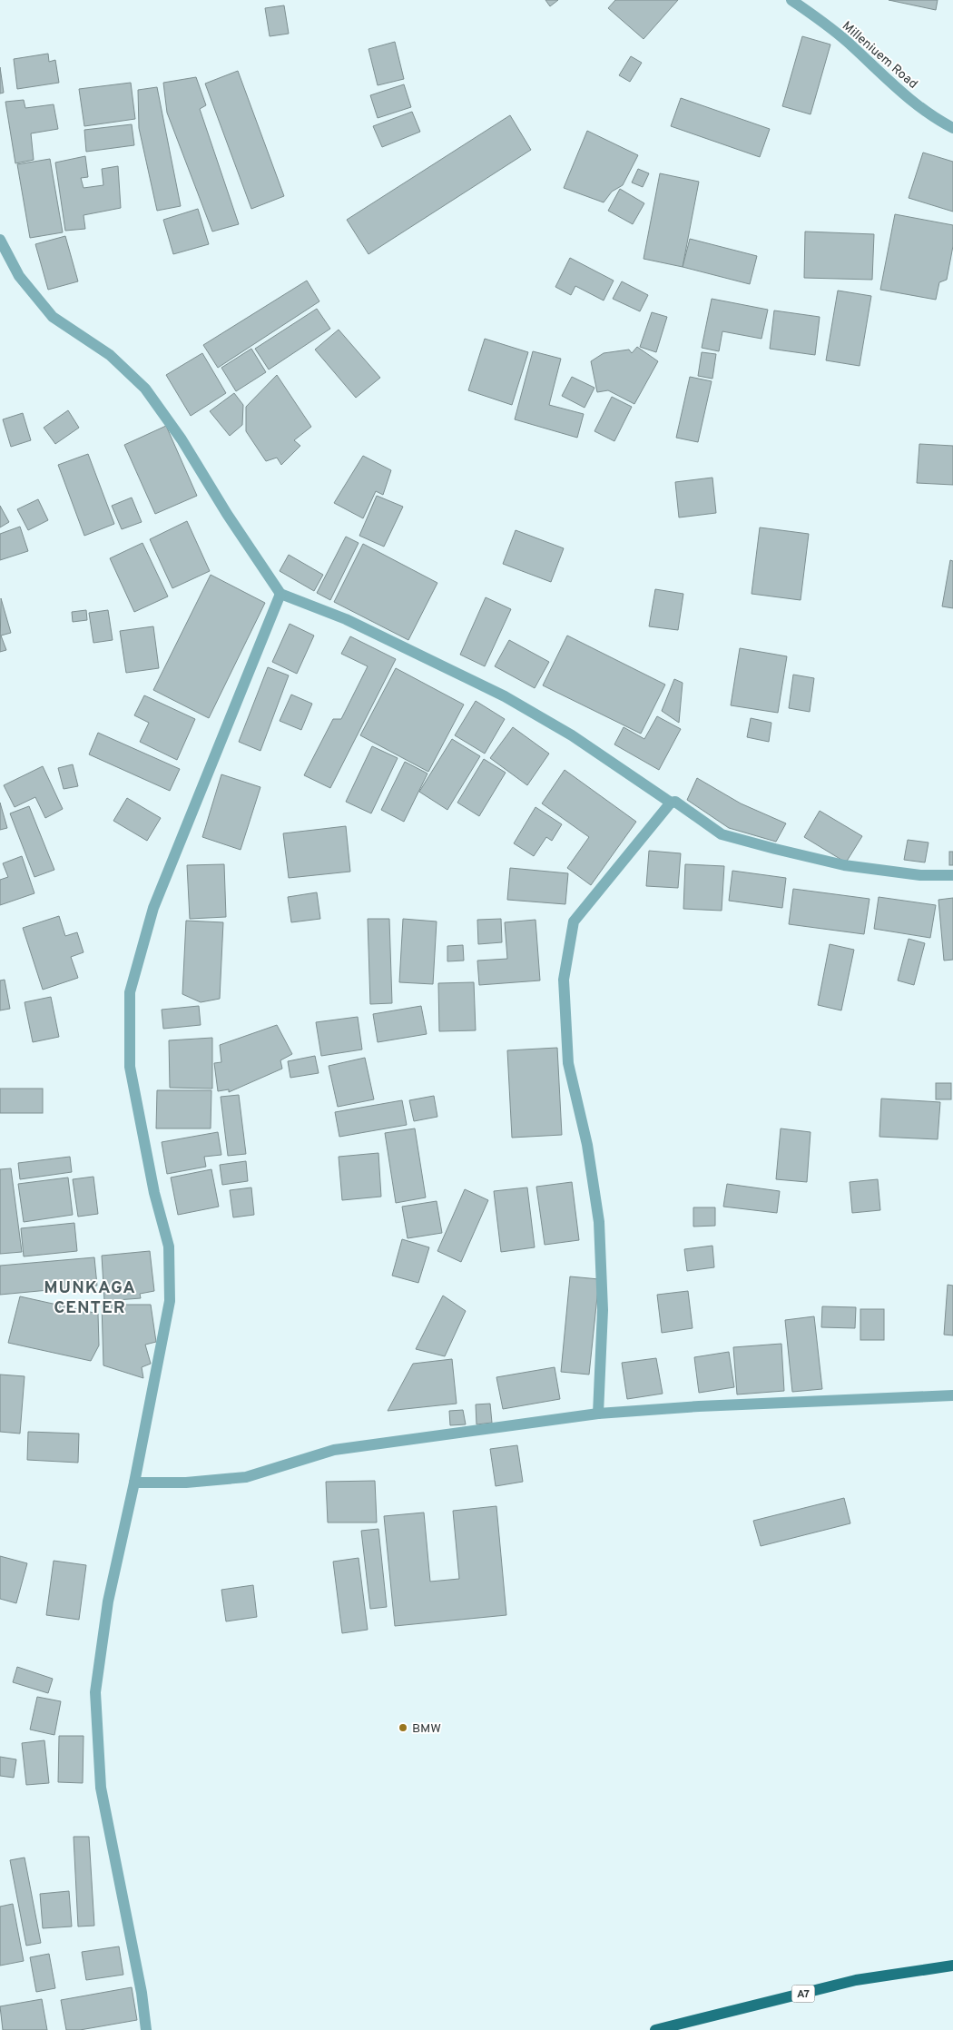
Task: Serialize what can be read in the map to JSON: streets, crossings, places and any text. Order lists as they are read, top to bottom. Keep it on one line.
{"streets":{"main road":["A7"],"street":["Milleniuem Road"]},"districts":["MUNKAGA CENTER"],"places":["BMW"]}
